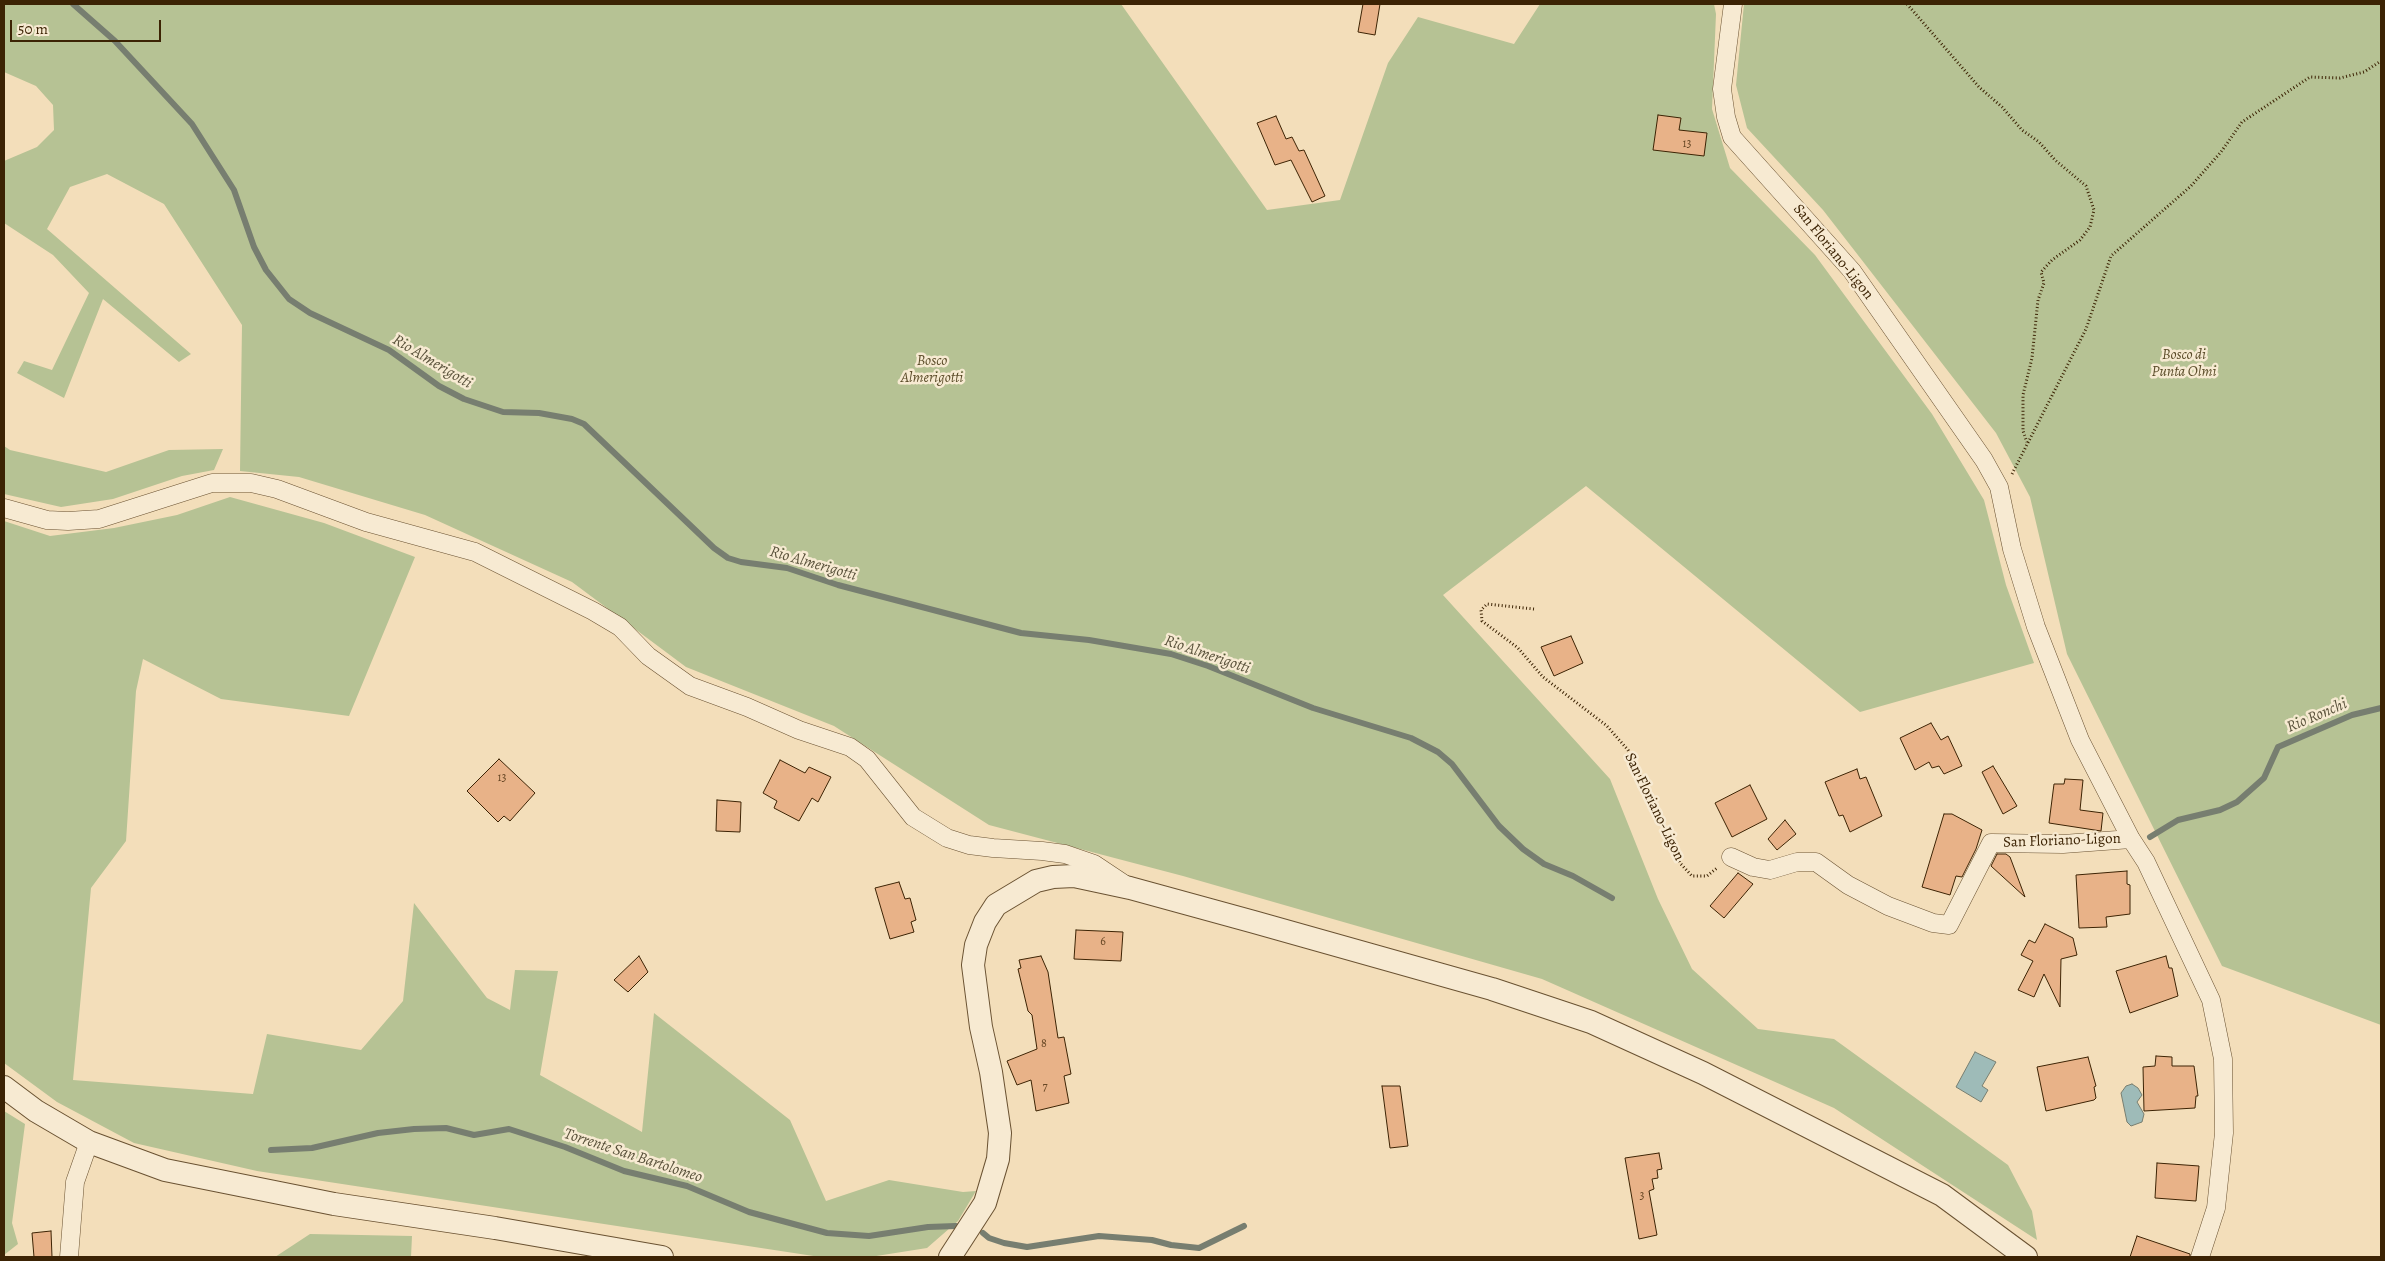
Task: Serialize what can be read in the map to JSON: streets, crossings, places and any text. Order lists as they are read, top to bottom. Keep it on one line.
{"streets":{"street":["San Floriano-Ligon"]},"water":["Rio Almerigotti","Rio Ronchi","Torrente San Bartolomeo"],"parks":["Bosco di Punta Olmi","Bosco Almerigotti"],"house_numbers":["13","13","6","8","7","3"],"scale_bar":"50 m"}
